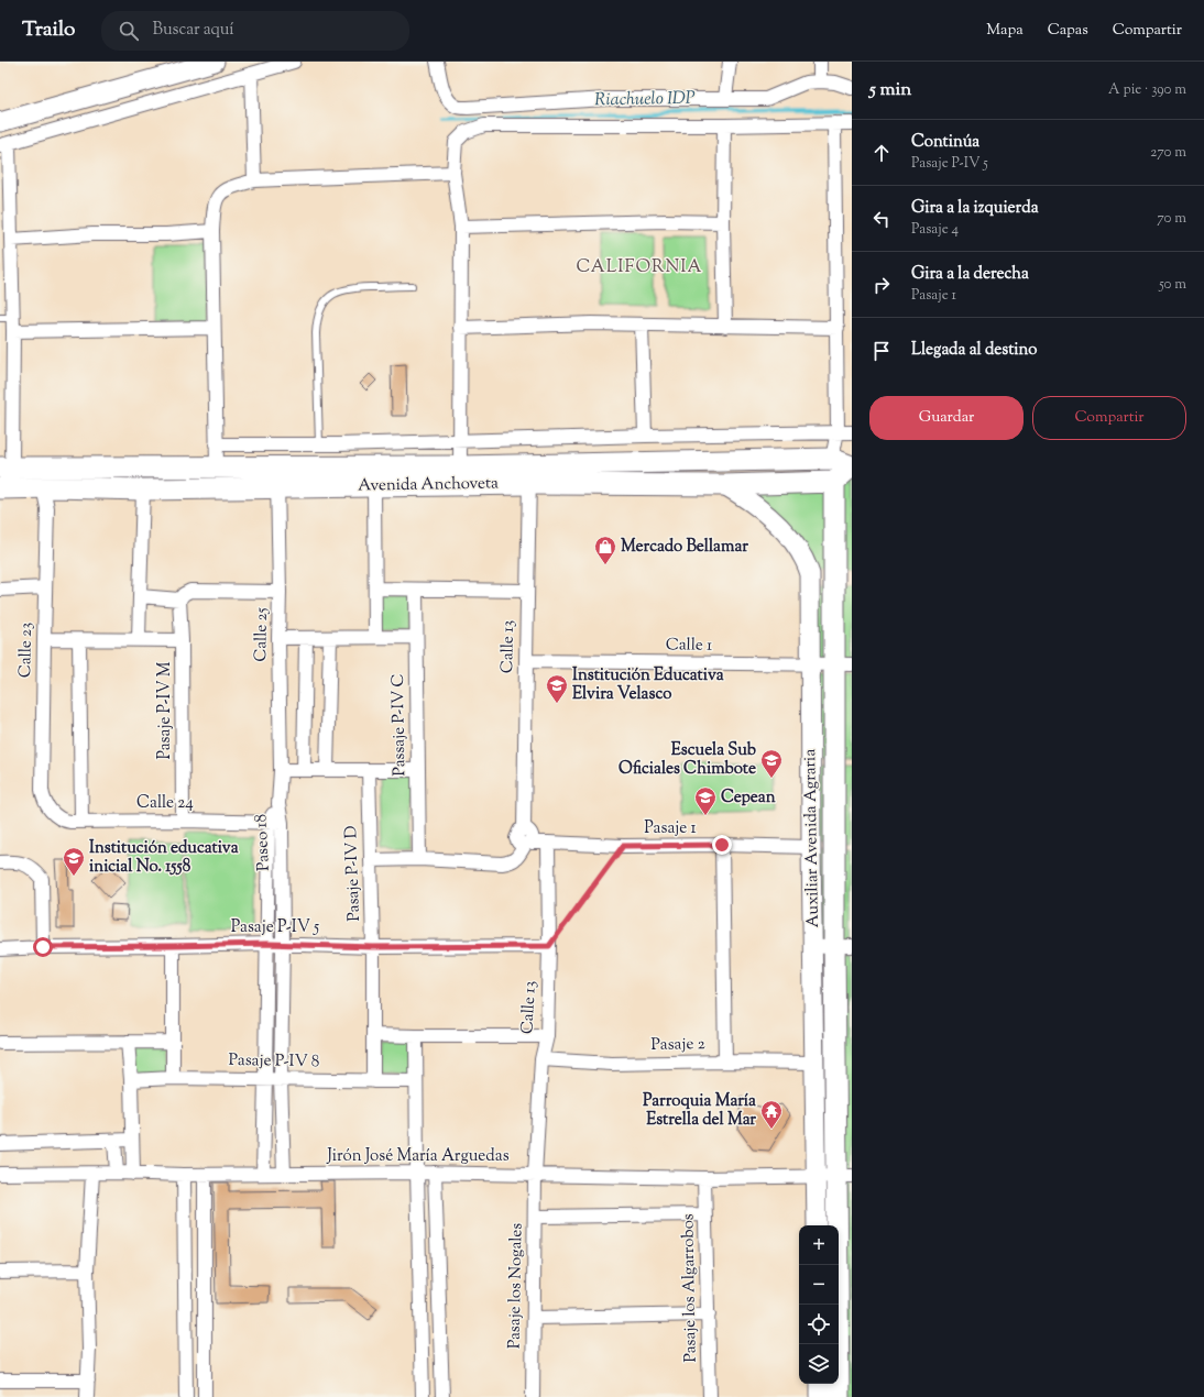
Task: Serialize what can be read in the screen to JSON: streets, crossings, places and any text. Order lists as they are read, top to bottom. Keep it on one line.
{"streets":{"main road":["Avenida Anchoveta"],"street":["Calle 25","Calle 1","Calle 13","Calle 23","Pasaje P-IV M","Passaje P-IV C","Calle 24","Pasaje 1","Auxiliar Avenida Agraria","Paseo 18","Pasaje P-IV D","Pasaje P-IV 5","Pasaje 2","Pasaje P-IV 8","Jirón José María Arguedas","Pasaje los Nogales","Pasaje los Algarrobos"]},"crossings":[["Avenida Anchoveta","Calle 25"],["Avenida Anchoveta","Calle 13"],["Avenida Anchoveta","Calle 23"],["Avenida Anchoveta","Auxiliar Avenida Agraria"],["Calle 25","Paseo 18"],["Calle 1","Calle 13"],["Calle 1","Auxiliar Avenida Agraria"],["Calle 13","Pasaje 1"],["Calle 13","Pasaje P-IV 5"],["Calle 13","Pasaje 2"],["Calle 13","Jirón José María Arguedas"],["Calle 13","Pasaje los Nogales"],["Calle 23","Calle 24"],["Pasaje P-IV M","Calle 24"],["Calle 24","Paseo 18"],["Pasaje 1","Auxiliar Avenida Agraria"],["Auxiliar Avenida Agraria","Pasaje 2"],["Auxiliar Avenida Agraria","Jirón José María Arguedas"],["Paseo 18","Pasaje P-IV 5"],["Paseo 18","Pasaje P-IV 8"],["Paseo 18","Jirón José María Arguedas"],["Pasaje P-IV D","Pasaje P-IV 5"],["Pasaje P-IV D","Pasaje P-IV 8"],["Jirón José María Arguedas","Pasaje los Nogales"],["Jirón José María Arguedas","Pasaje los Algarrobos"]],"districts":["CALIFORNIA"],"water":["Riachuelo IDP"],"places":{"shop":["Mercado Bellamar"],"school or university":["Institución Educativa Elvira Velasco","Escuela Sub Oficiales Chimbote","Cepean","Institución educativa inicial No. 1558"],"temple":["Parroquia María Estrella del Mar"]},"page":{"header":"Trailo","search":"Buscar aquí","nav":["Mapa","Capas","Compartir"],"heading":["5 min","A pie · 390 m"],"list":[["Continúa","Pasaje P-IV 5","270 m"],["Gira a la izquierda","Pasaje 4","70 m"],["Gira a la derecha","Pasaje 1","50 m"],"Llegada al destino"],"buttons":["Guardar","Compartir"],"map_buttons":["+","−"]}}
